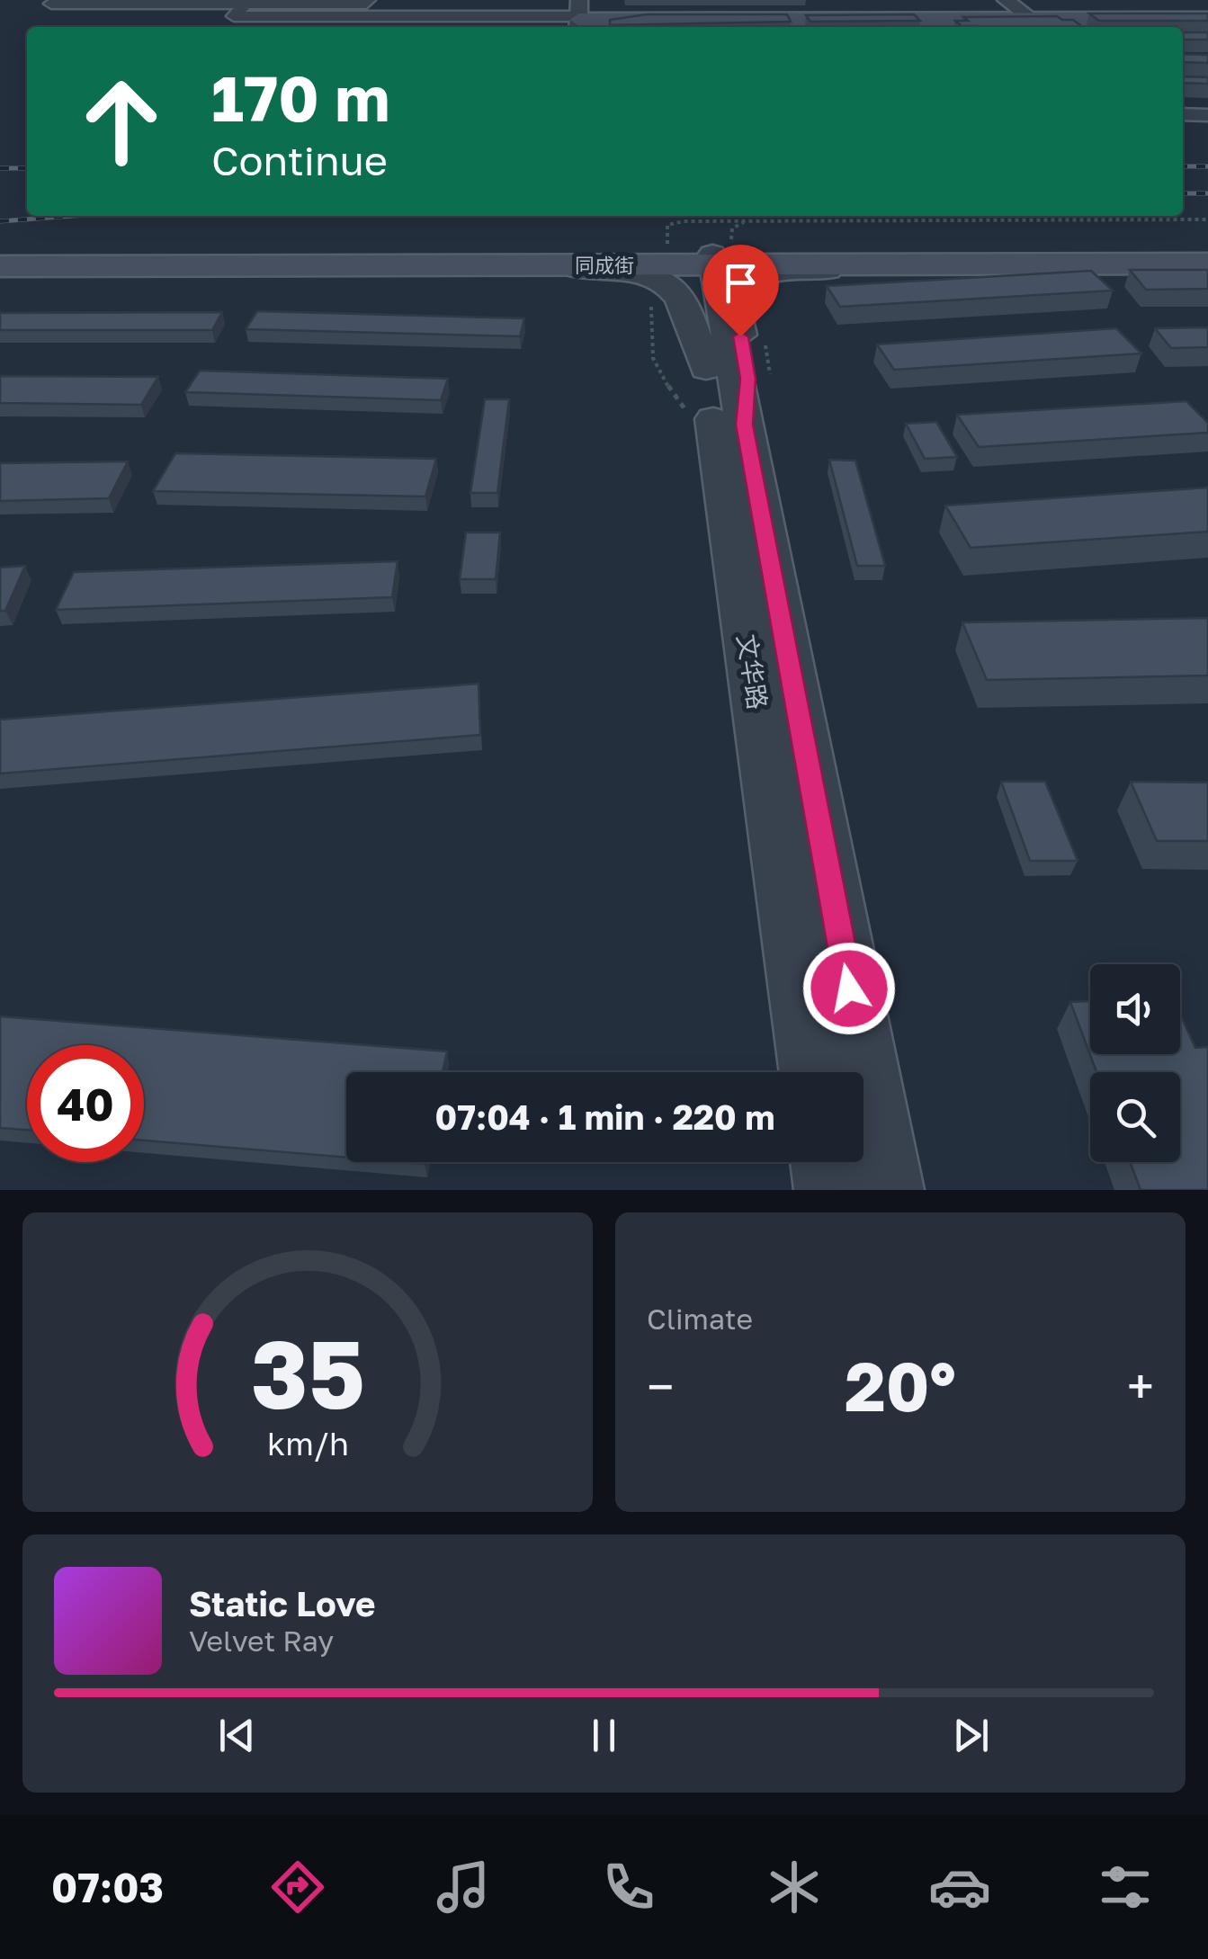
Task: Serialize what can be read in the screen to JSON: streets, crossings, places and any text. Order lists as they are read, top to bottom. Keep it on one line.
{"streets":{"main road":["同成街"],"street":["文华路"]},"crossings":[["同成街","文华路"]],"page":{"turn":["170 m","Continue"],"limit":"40","trip":"07:04 · 1 min · 220 m","tile":"Climate","heat":["−","20°","+"],"song":["Static Love","Velvet Ray"],"tabs":"07:03","gauge":["35","km/h"]}}
